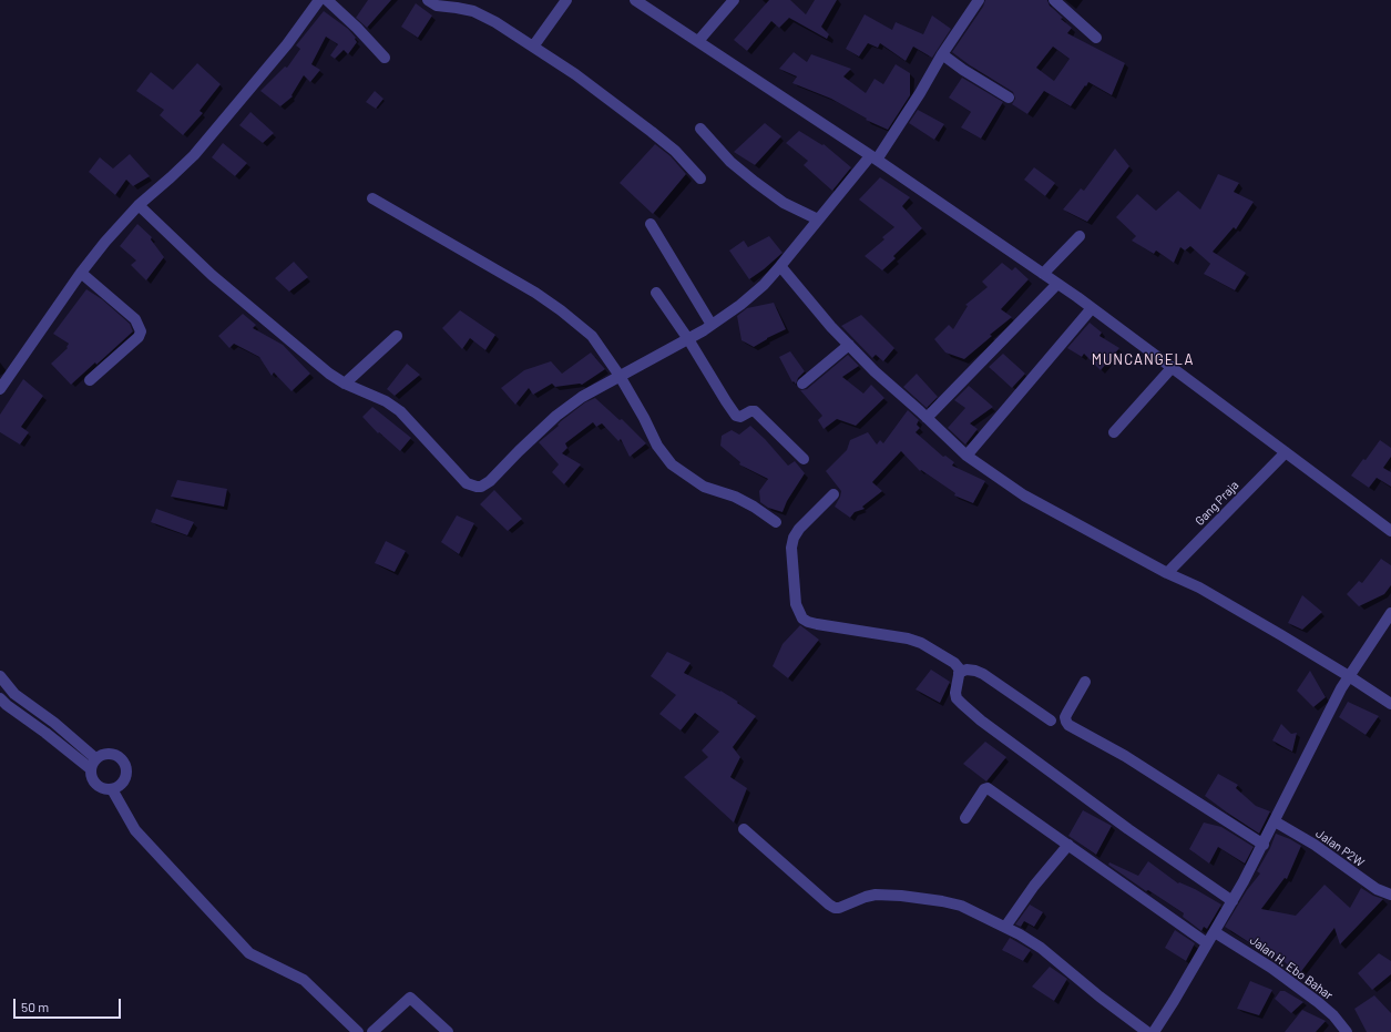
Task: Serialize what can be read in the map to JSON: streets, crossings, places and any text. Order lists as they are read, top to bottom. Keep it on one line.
{"streets":{"street":["Gang Praja","Jalan P2W","Jalan H. Ebo Bahar"]},"districts":["MUNCANGELA"],"scale_bar":"50 m"}
